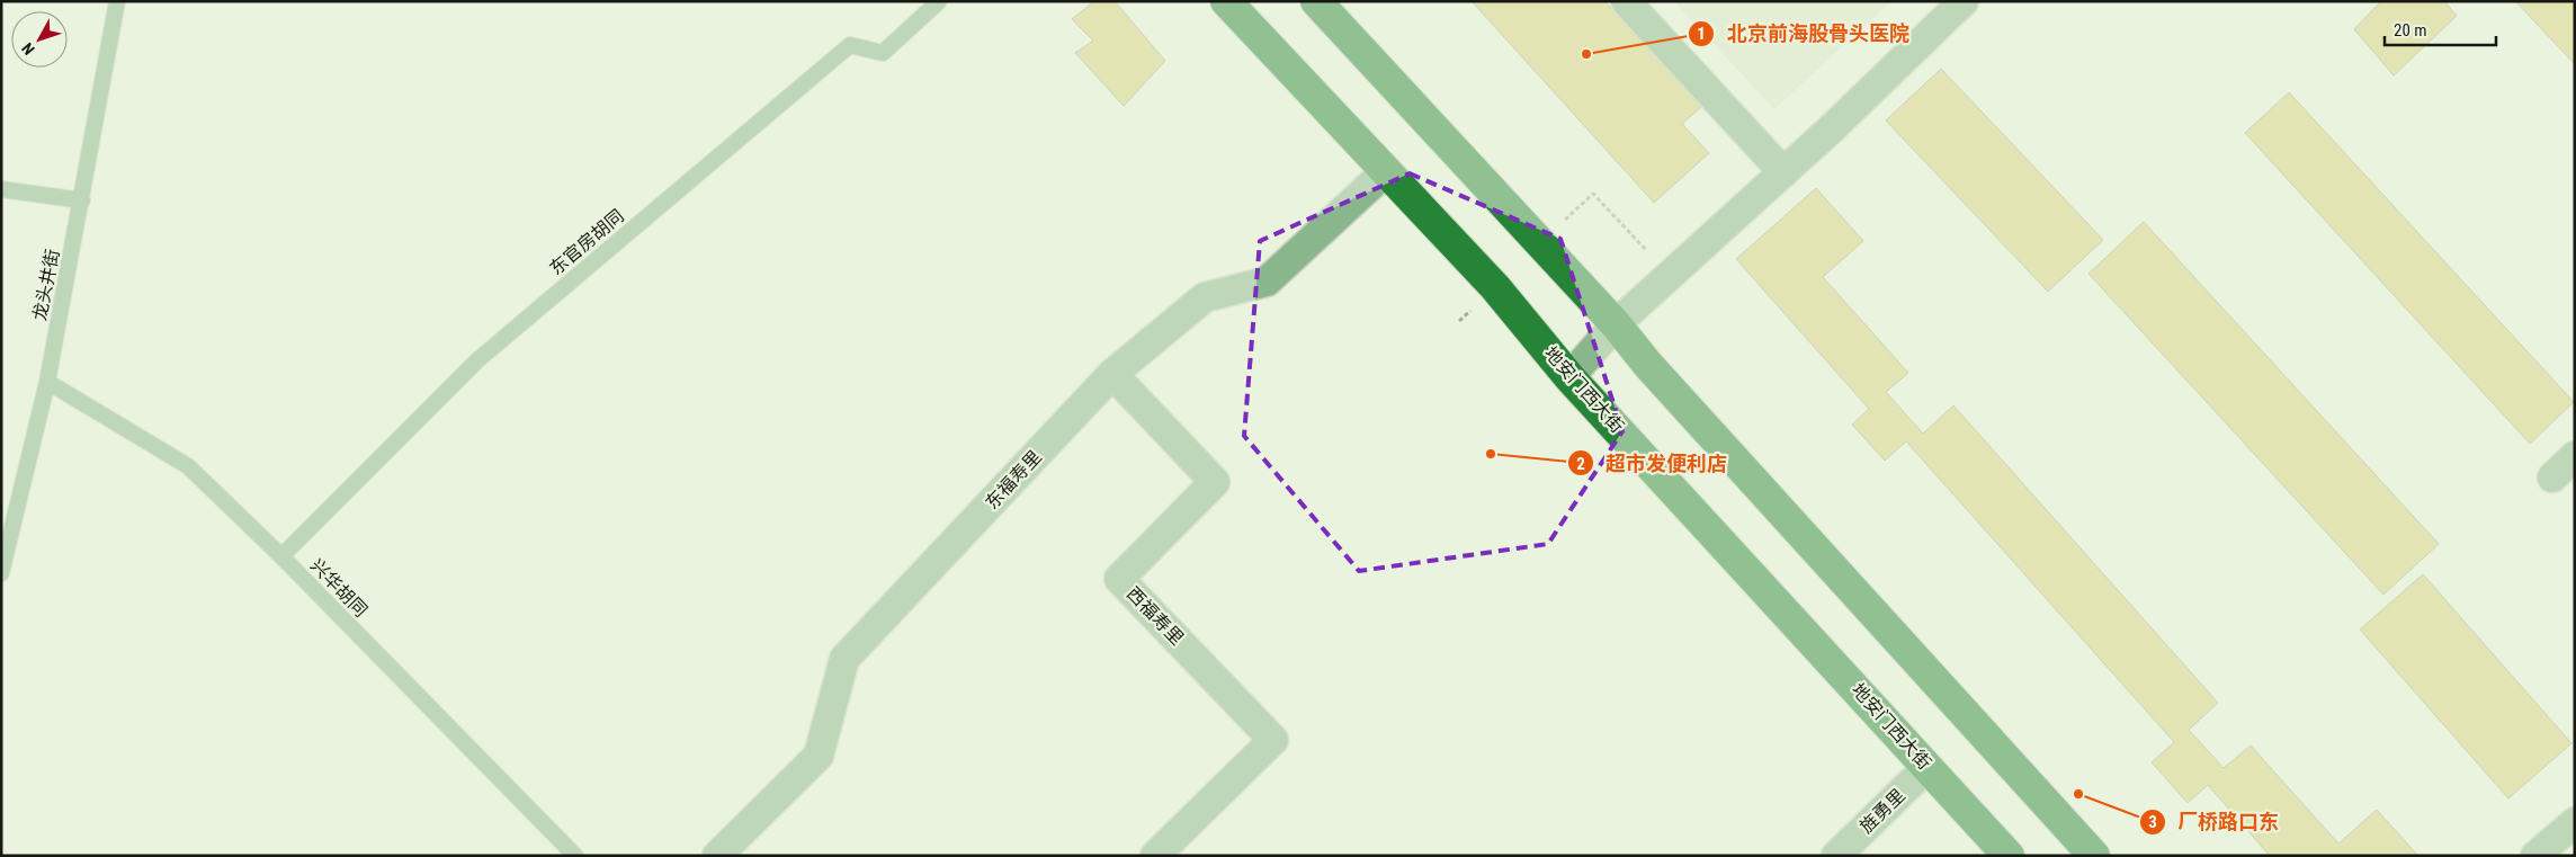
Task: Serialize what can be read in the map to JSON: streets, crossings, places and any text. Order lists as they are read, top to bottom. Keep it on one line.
{"streets":{"main road":["地安门西大街"],"street":["东福寿里","西福寿里","旌勇里"],"lane":["东官房胡同","龙头井街","兴华胡同"]},"crossings":[["东官房胡同","兴华胡同"],["龙头井街","兴华胡同"],["地安门西大街","东福寿里"],["地安门西大街","旌勇里"],["东福寿里","西福寿里"]],"places":["北京前海股骨头医院","超市发便利店","厂桥路口东"],"scale_bar":"20 m","north":"bottom left"}
